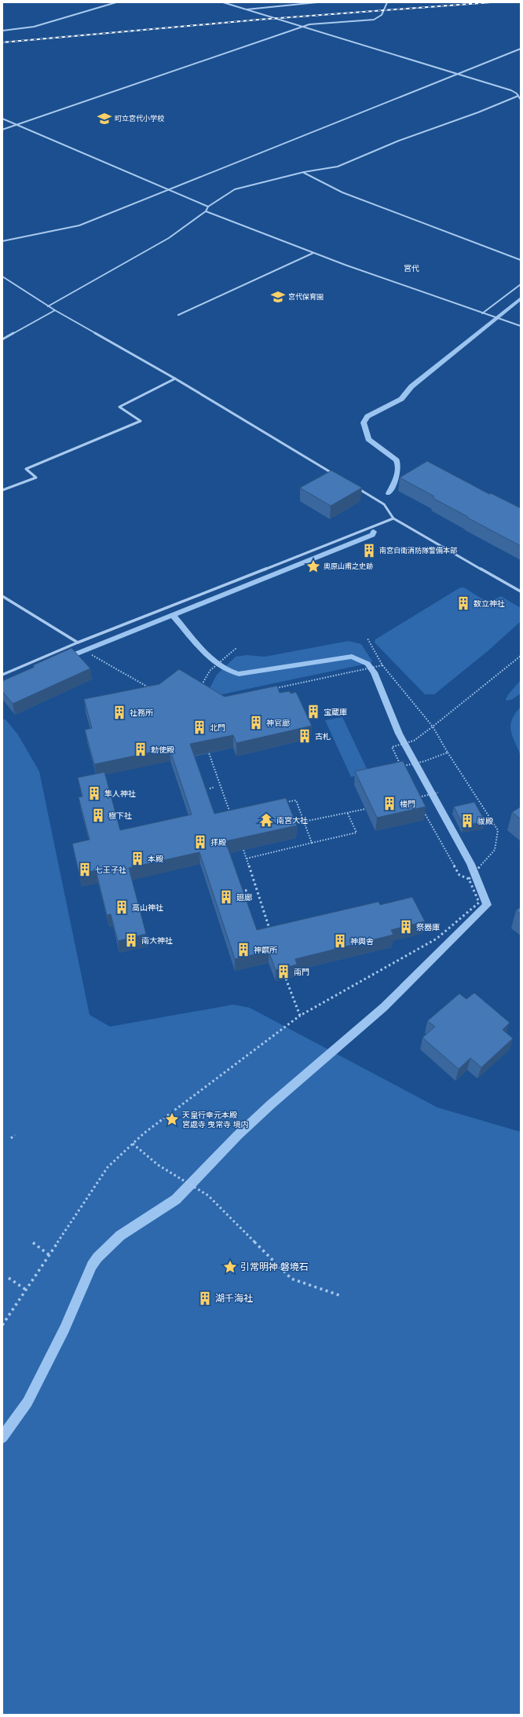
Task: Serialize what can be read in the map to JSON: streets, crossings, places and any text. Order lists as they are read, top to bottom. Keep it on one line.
{"districts":["宮代"],"places":{"school or university":["町立宮代小学校","宮代保育園"],"building":["南宮自衛消防隊警備本部","数立神社","宝蔵庫","社務所","神官廊","北門","古札","勅使殿","隼人神社","楼門","樹下社","祓殿","拝殿","本殿","七王子社","廻廊","高山神社","祭器庫","南大神社","神輿舎","神饌所","南門","湖千海社"],"place":["奥原山甫之史跡","天皇行幸元本殿 宮處寺 曳常寺 境内","引常明神 磐境石"],"temple":["南宮大社"]}}
